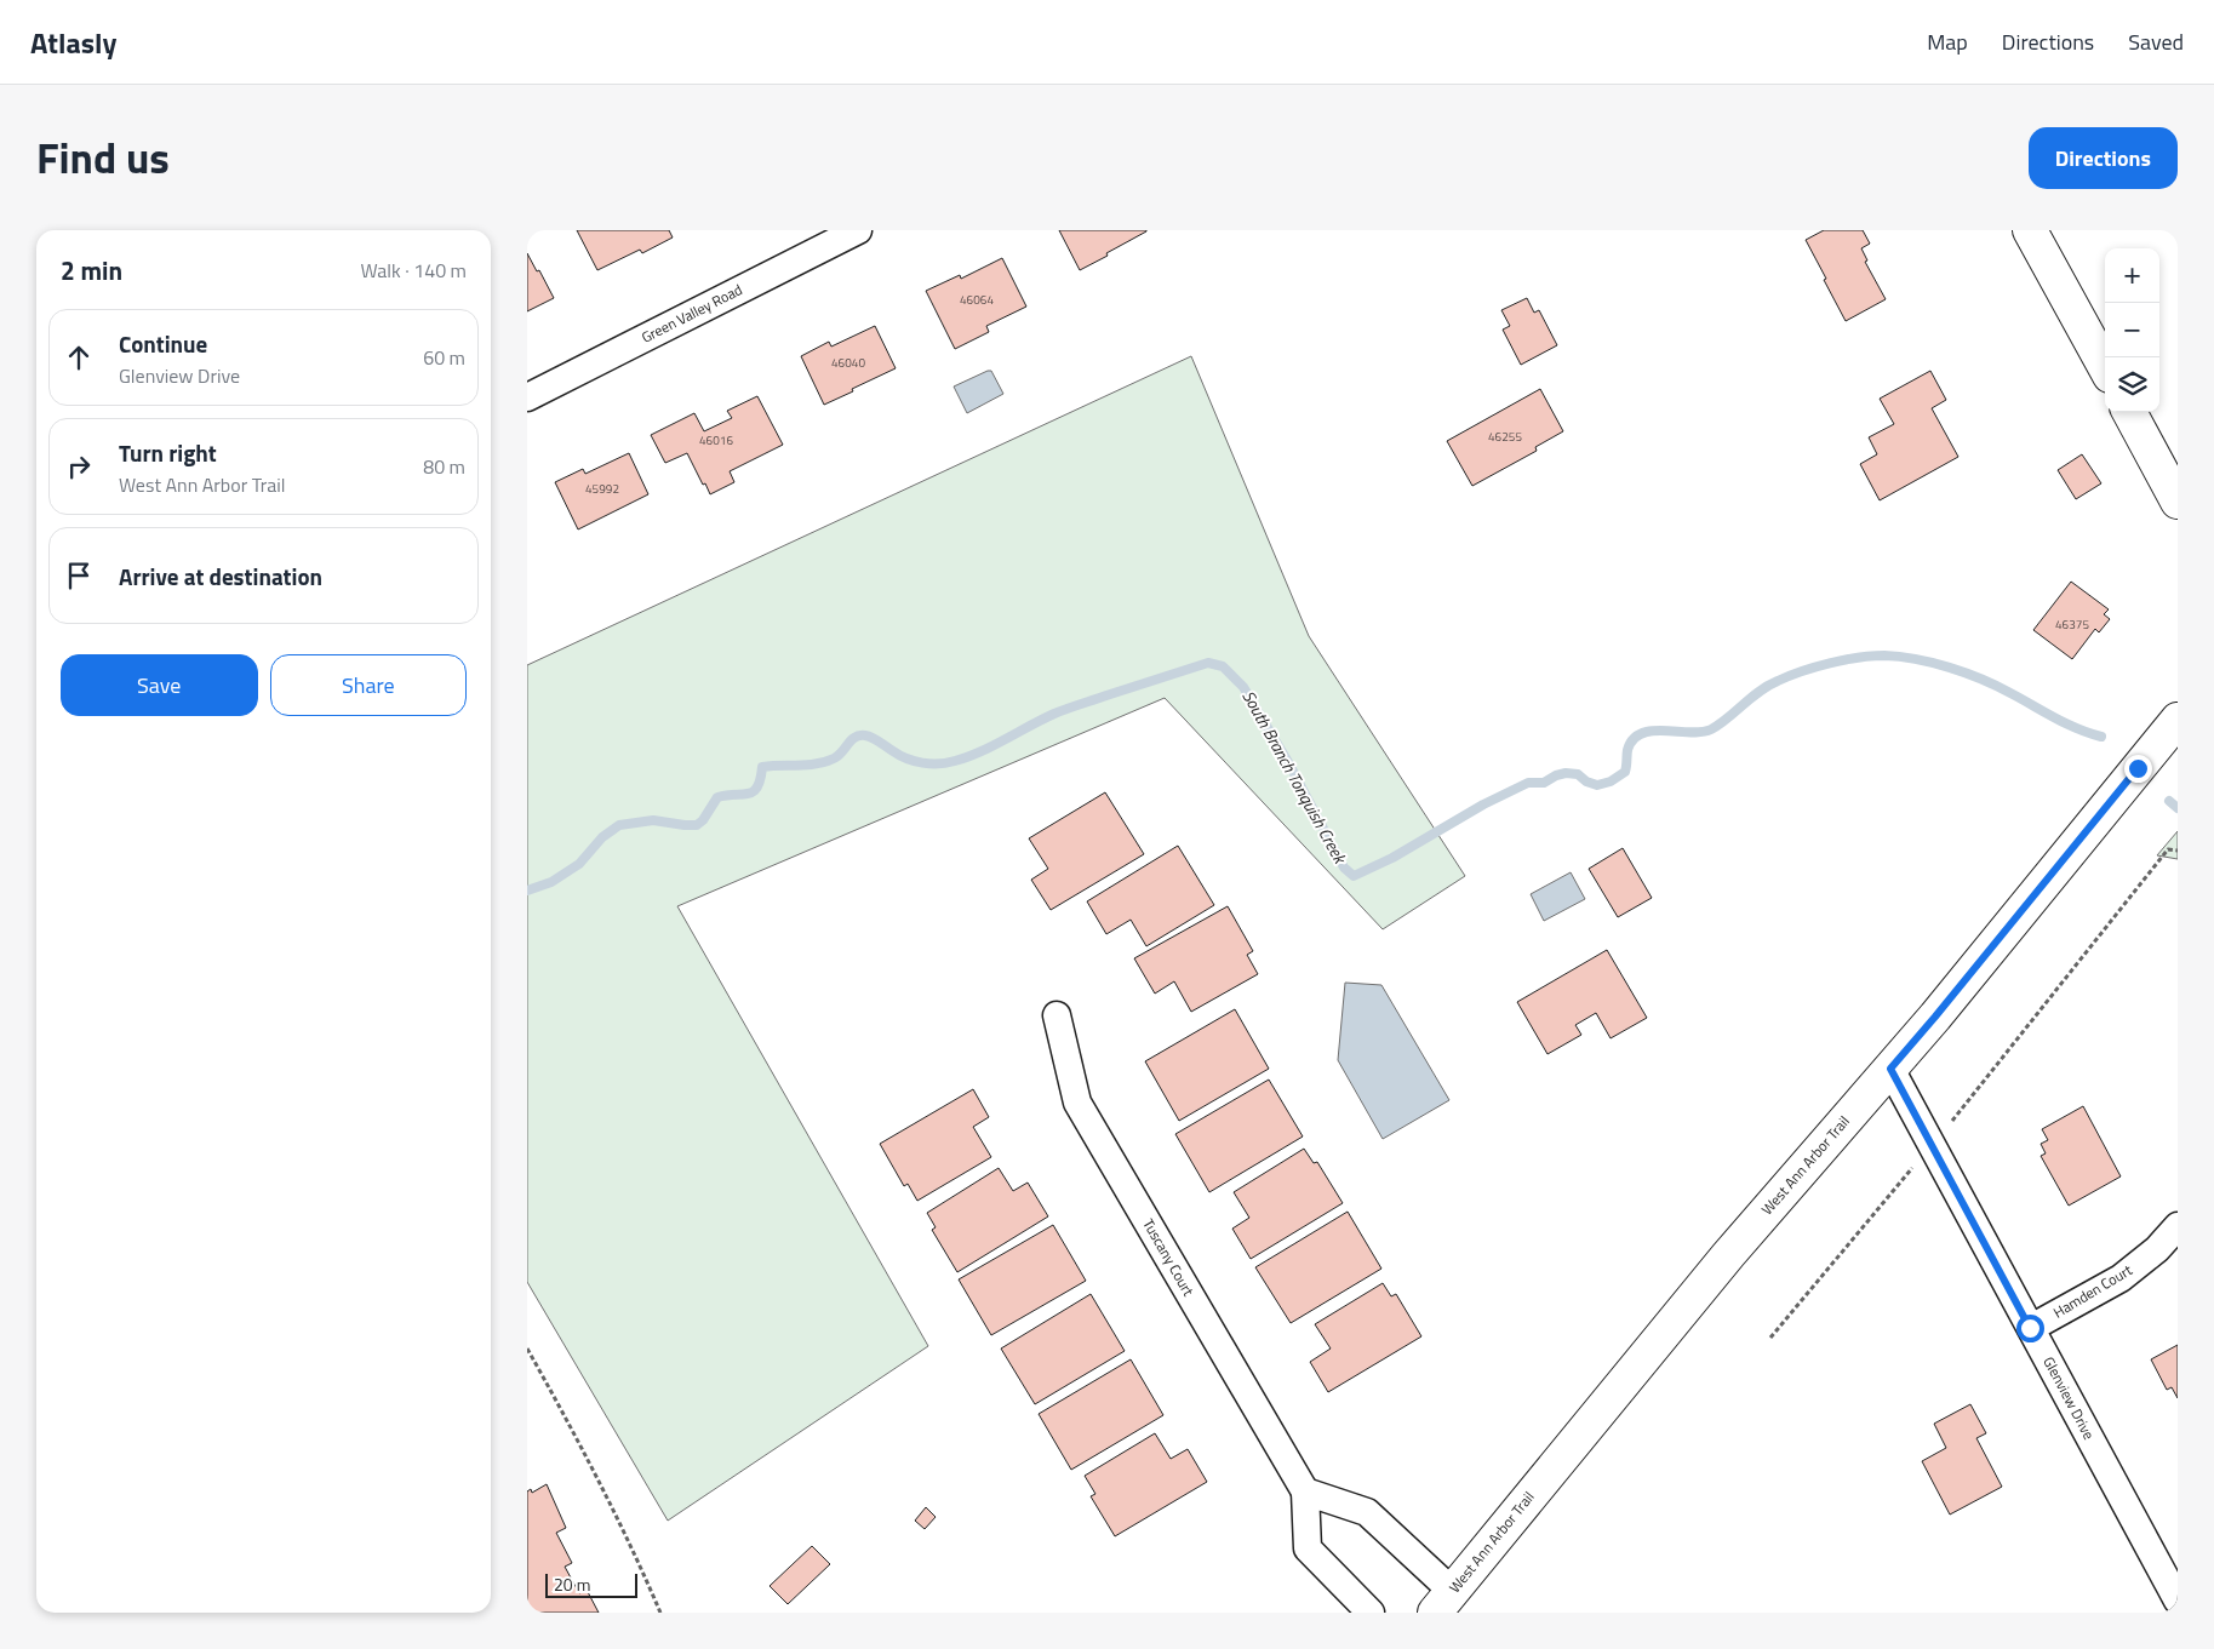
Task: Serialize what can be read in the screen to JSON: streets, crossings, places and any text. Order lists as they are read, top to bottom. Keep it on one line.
{"streets":{"street":["Green Valley Road","West Ann Arbor Trail","Tuscany Court","Hamden Court","Glenview Drive"]},"crossings":[["West Ann Arbor Trail","Glenview Drive"],["Hamden Court","Glenview Drive"]],"water":["South Branch Tonquish Creek"],"house_numbers":["46064","46040","46255","46016","45992","46375"],"scale_bar":"20 m","page":{"header":"Atlasly","nav":["Map","Directions","Saved"],"title":"Find us","buttons":["Directions",["Save","Share"]],"heading":["2 min","Walk · 140 m"],"map_buttons":["+","−"],"list":[["Continue","Glenview Drive","60 m"],["Turn right","West Ann Arbor Trail","80 m"],"Arrive at destination"],"scale":"20 m"}}
